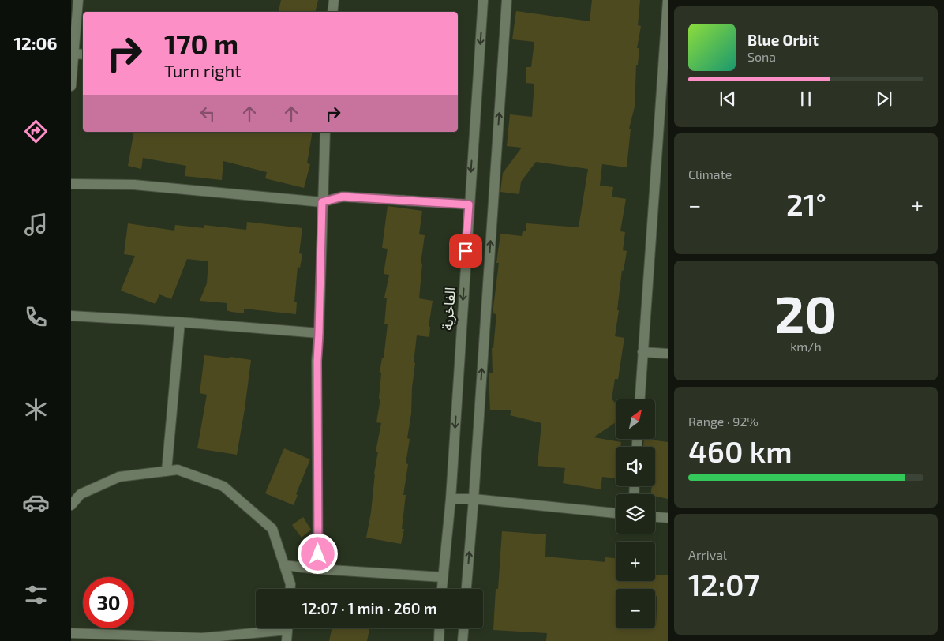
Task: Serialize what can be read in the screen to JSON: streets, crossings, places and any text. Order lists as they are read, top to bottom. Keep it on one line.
{"streets":{"street":["الفاخرية"]},"north":"top right","page":{"tabs":"12:06","turn":["170 m","Turn right"],"song":["Blue Orbit","Sona"],"tile":["Climate",["20","km/h"],["Range · 92%","460 km"],["Arrival","12:07"]],"heat":["−","21°","+"],"map_buttons":["+","−"],"limit":"30","trip":"12:07 · 1 min · 260 m"}}
